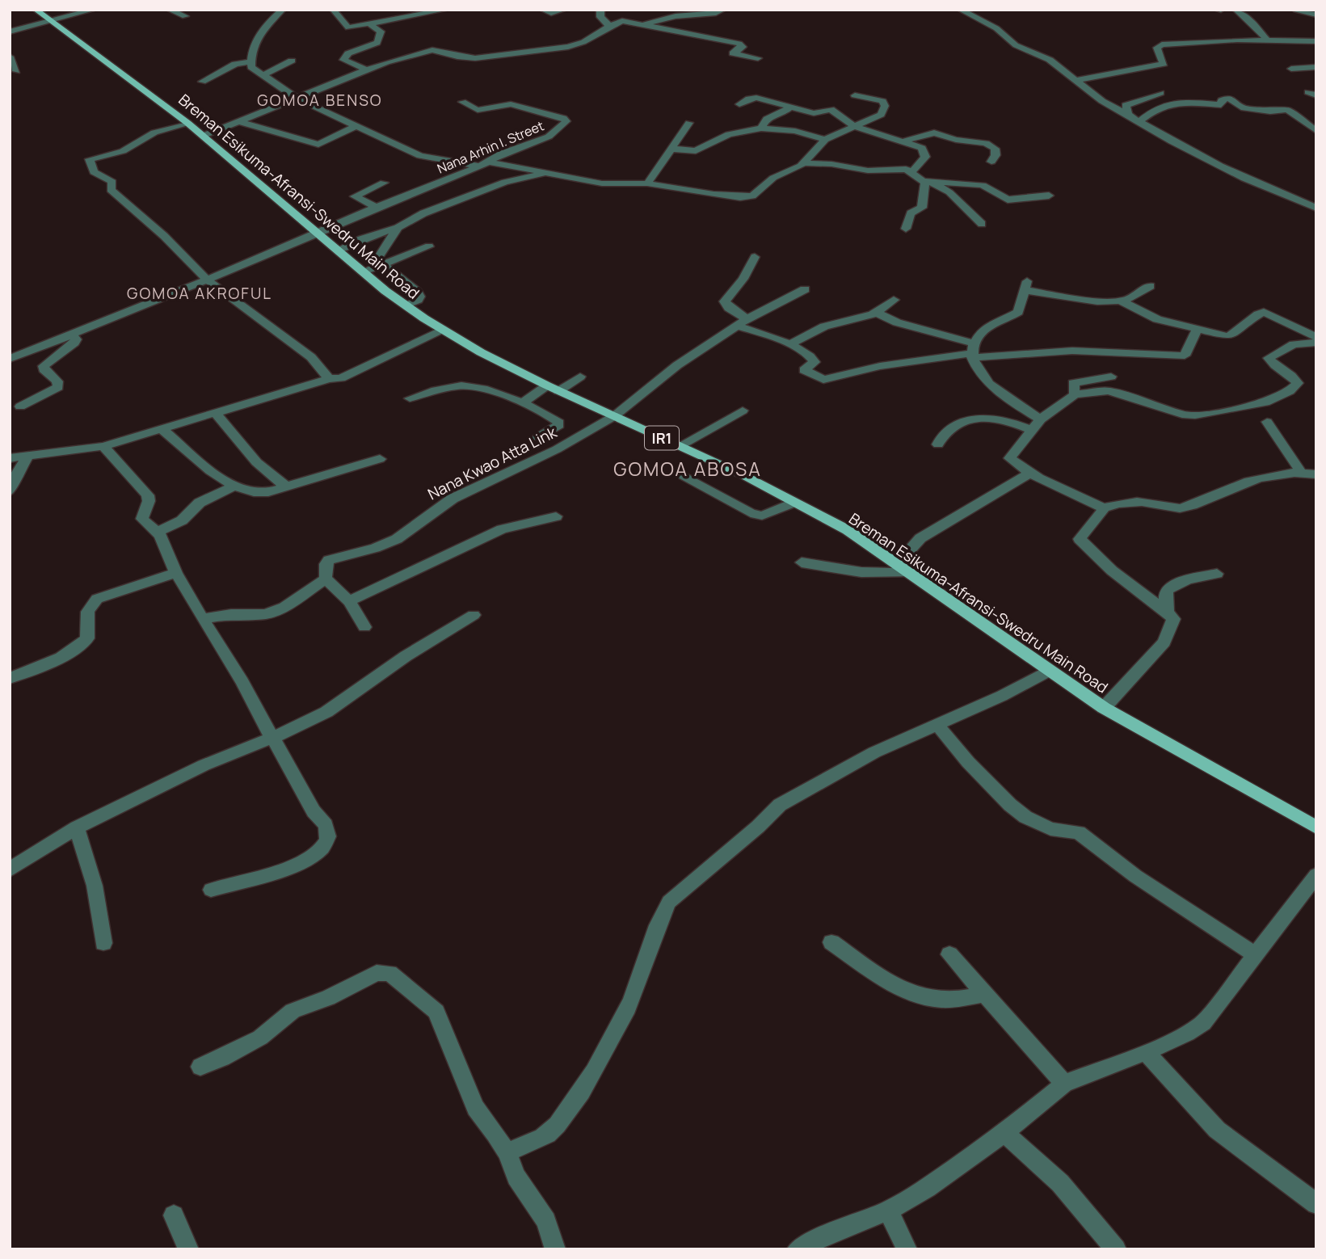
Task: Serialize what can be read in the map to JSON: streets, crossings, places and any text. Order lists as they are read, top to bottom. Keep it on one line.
{"streets":{"main road":["Breman Esikuma-Afransi-Swedru Main Road","IR1"],"street":["Nana Arhin I. Street","Nana Kwao Atta Link"]},"crossings":[["Nana Arhin I. Street","Breman Esikuma-Afransi-Swedru Main Road"],["Breman Esikuma-Afransi-Swedru Main Road","Nana Kwao Atta Link"]],"districts":["GOMOA BENSO","GOMOA AKROFUL","GOMOA ABOSA"]}
